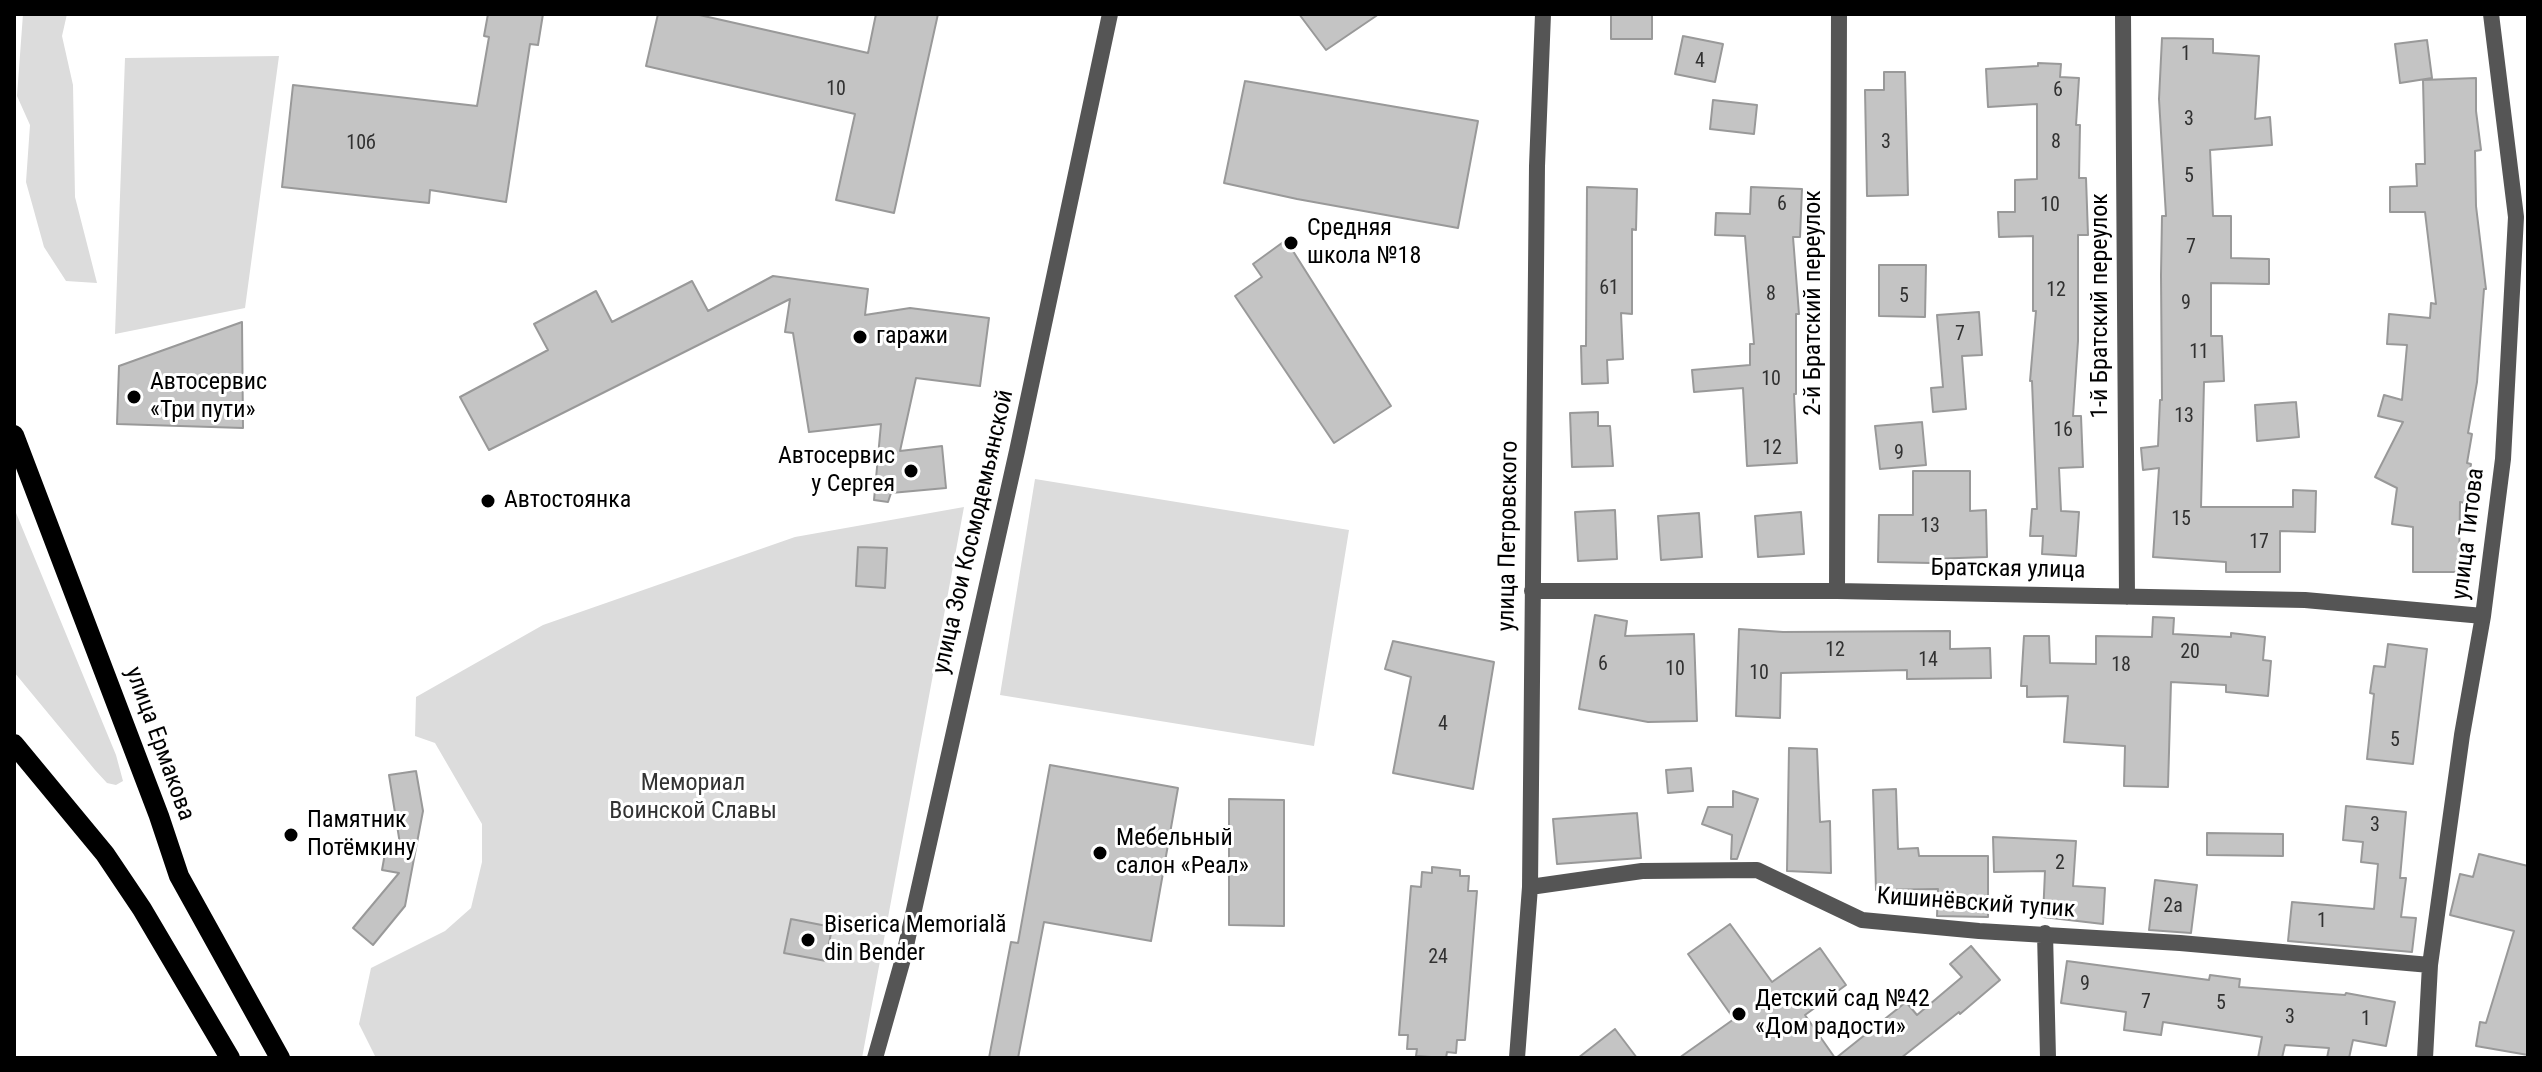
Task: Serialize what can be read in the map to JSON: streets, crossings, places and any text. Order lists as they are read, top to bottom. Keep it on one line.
{"streets":{"main road":["улица Ермакова"],"street":["2-й Братский переулок","1-й Братский переулок","улица Зои Космодемьянской","улица Титова","улица Петровского","Братская улица","Кишинёвский тупик"]},"crossings":[["2-й Братский переулок","Братская улица"],["1-й Братский переулок","Братская улица"],["улица Титова","Братская улица"],["улица Титова","Кишинёвский тупик"],["улица Петровского","Братская улица"],["улица Петровского","Кишинёвский тупик"]],"parks":["Мемориал Воинской Славы"],"places":["Средняя школа №18","гаражи","Автосервис «Три пути»","Автосервис у Сергея","Автостоянка","Памятник Потёмкину","Мебельный салон «Реал»","Biserica Memorială din Bender","Детский сад №42 «Дом радости»"],"house_numbers":["1","4","10","6","3","3","8","10б","5","6","10","7","61","12","8","5","9","7","11","10","13","16","12","9","15","13","17","12","20","14","6","18","10","10","4","5","3","2","2а","1","24","9","7","5","3","1"]}
